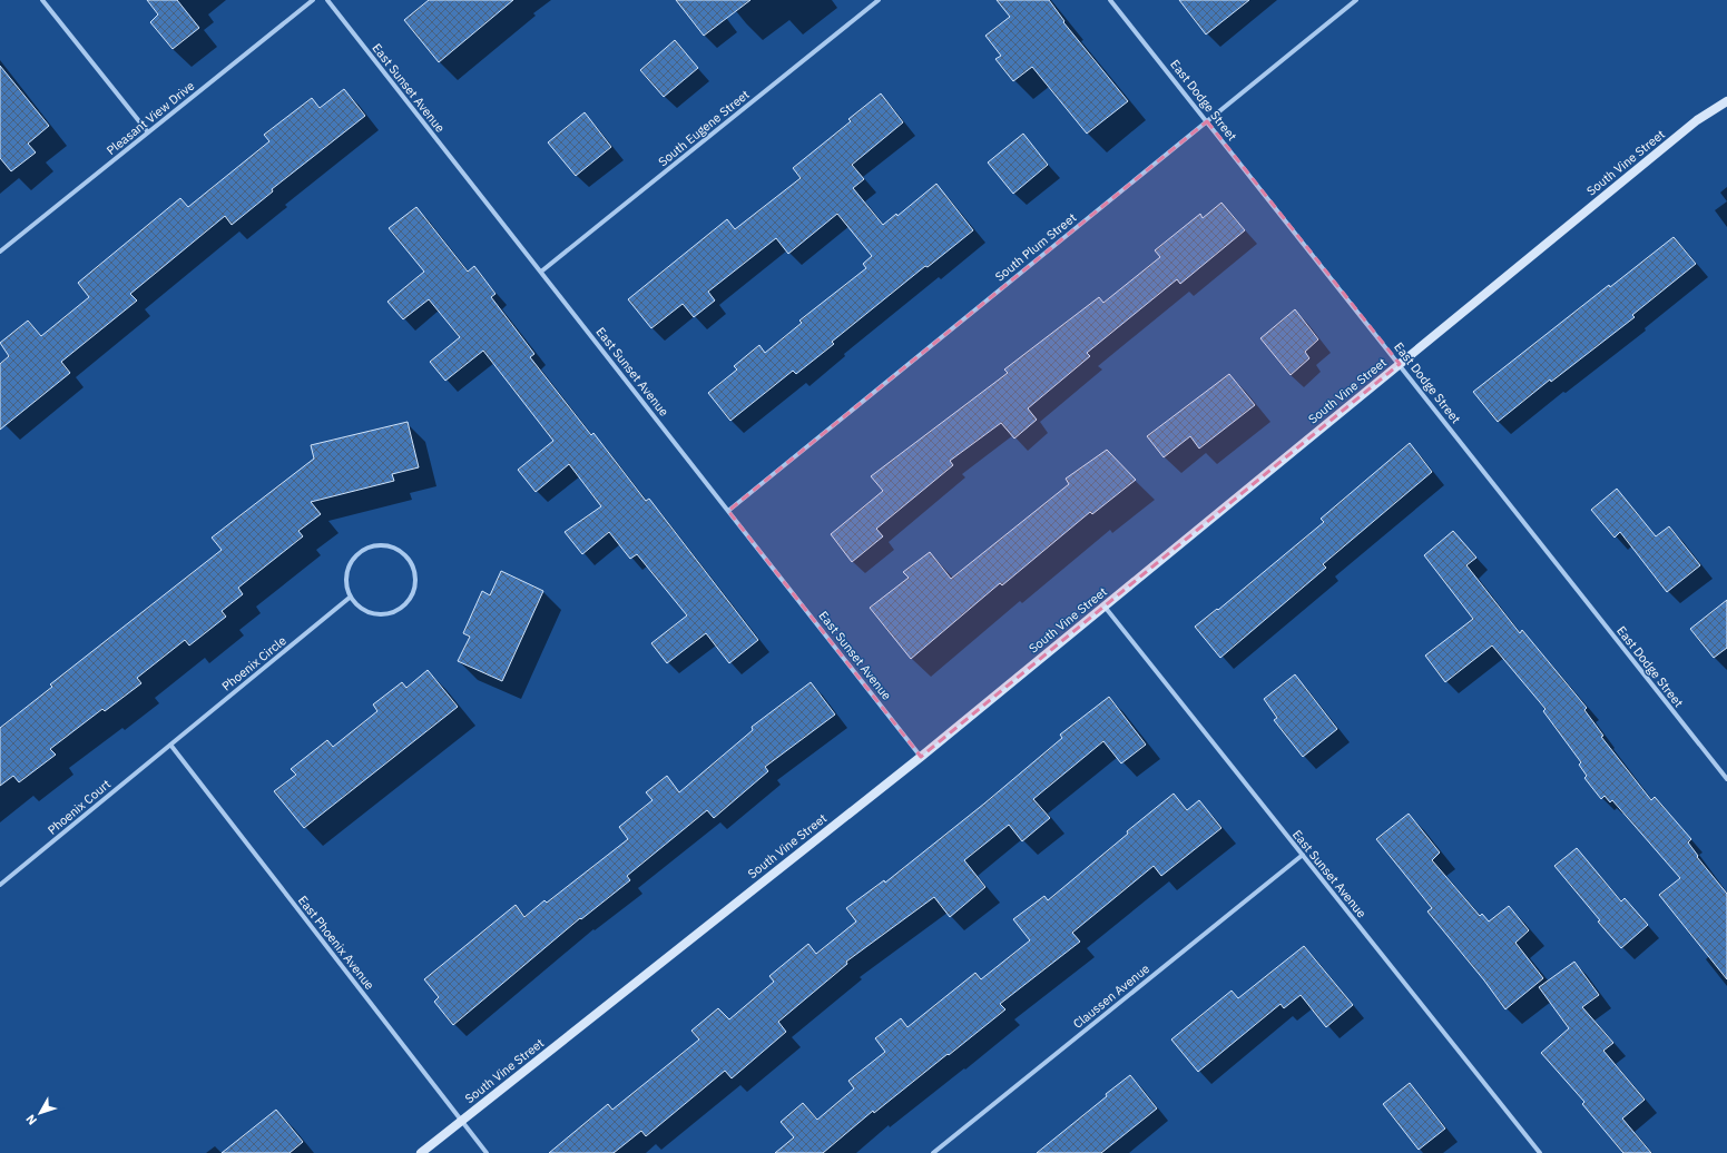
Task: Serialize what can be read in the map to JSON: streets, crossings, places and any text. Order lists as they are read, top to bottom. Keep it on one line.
{"streets":{"street":["East Sunset Avenue","East Dodge Street","Pleasant View Drive","South Eugene Street","South Vine Street","South Plum Street","Phoenix Circle","Phoenix Court","East Phoenix Avenue","Claussen Avenue"]},"crossings":[["East Sunset Avenue","South Eugene Street"],["East Sunset Avenue","South Vine Street"],["East Sunset Avenue","South Plum Street"],["East Sunset Avenue","Claussen Avenue"],["East Dodge Street","South Vine Street"],["East Dodge Street","South Plum Street"],["South Vine Street","East Phoenix Avenue"],["Phoenix Circle","Phoenix Court"],["Phoenix Circle","East Phoenix Avenue"],["Phoenix Court","East Phoenix Avenue"]],"north":"bottom left"}
